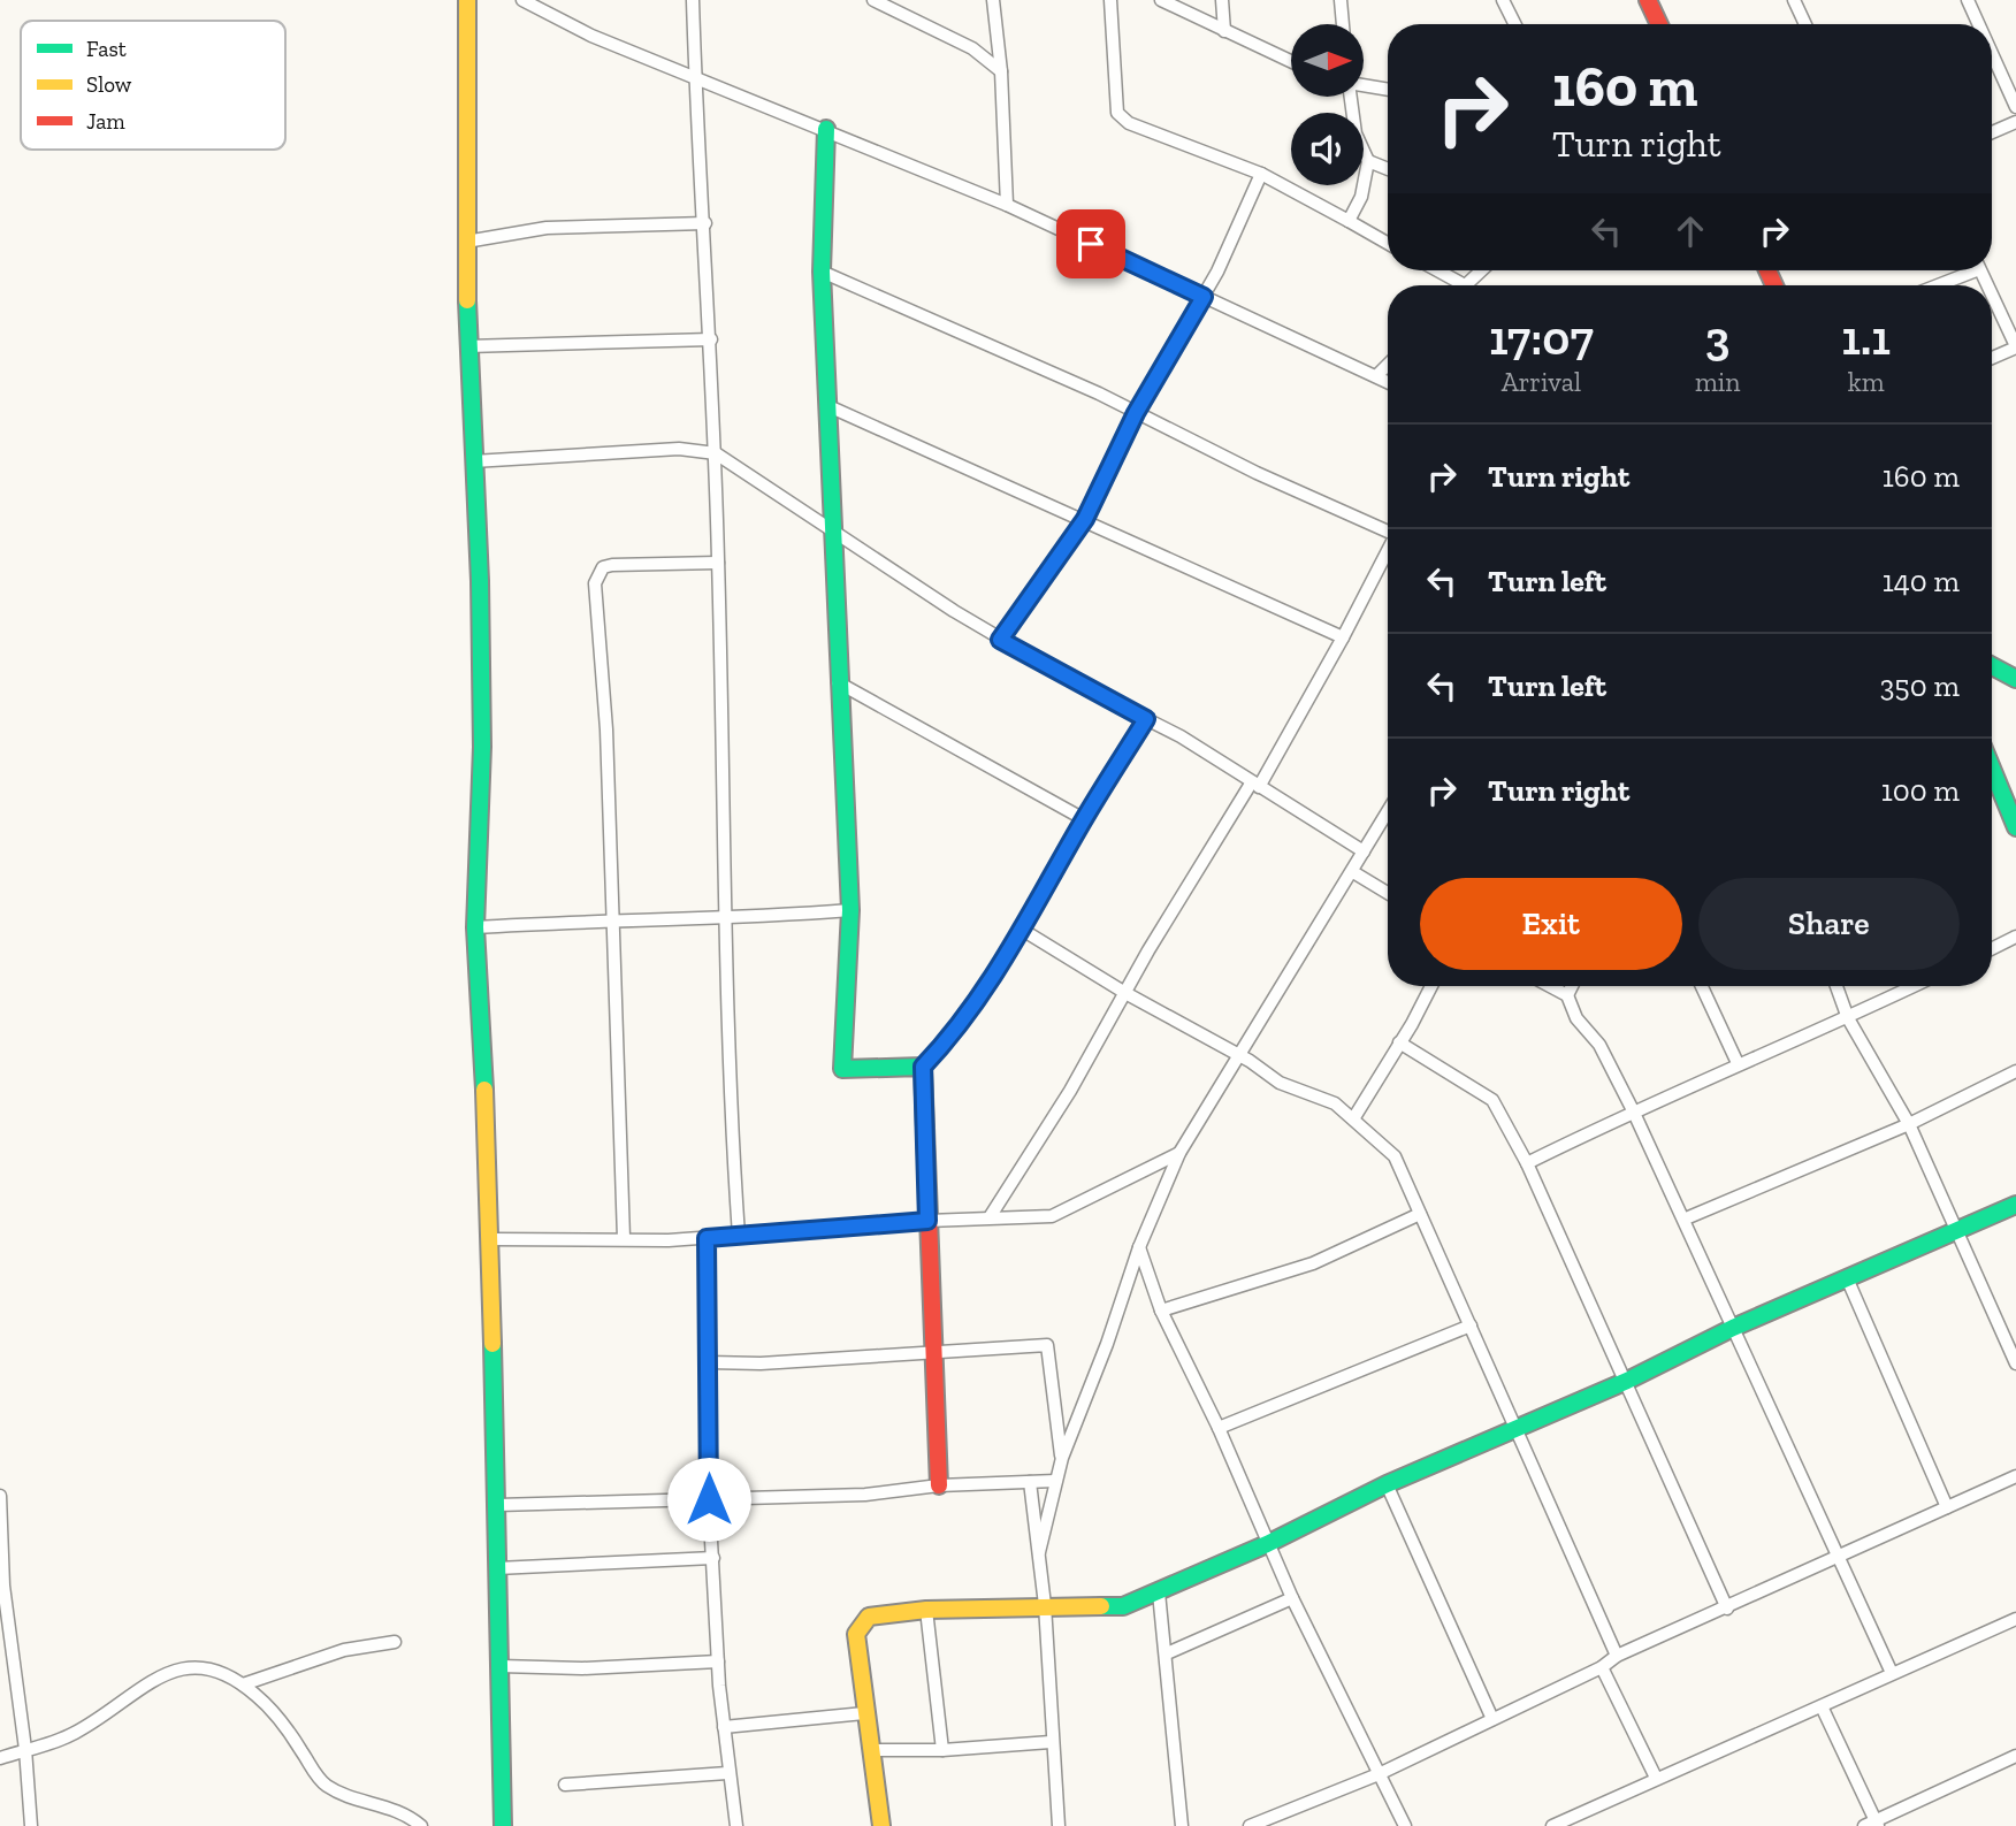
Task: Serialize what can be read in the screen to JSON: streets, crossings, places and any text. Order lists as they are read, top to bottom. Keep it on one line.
{"legend":["Fast","Slow","Jam"],"north":"right","page":{"turn":["160 m","Turn right"],"eta":["17:07","Arrival","3","min","1.1","km"],"list":[{"name":"Turn right","value":"160 m"},{"name":"Turn left","value":"140 m"},{"name":"Turn left","value":"350 m"},{"name":"Turn right","value":"100 m"}],"buttons":["Exit","Share"]}}
